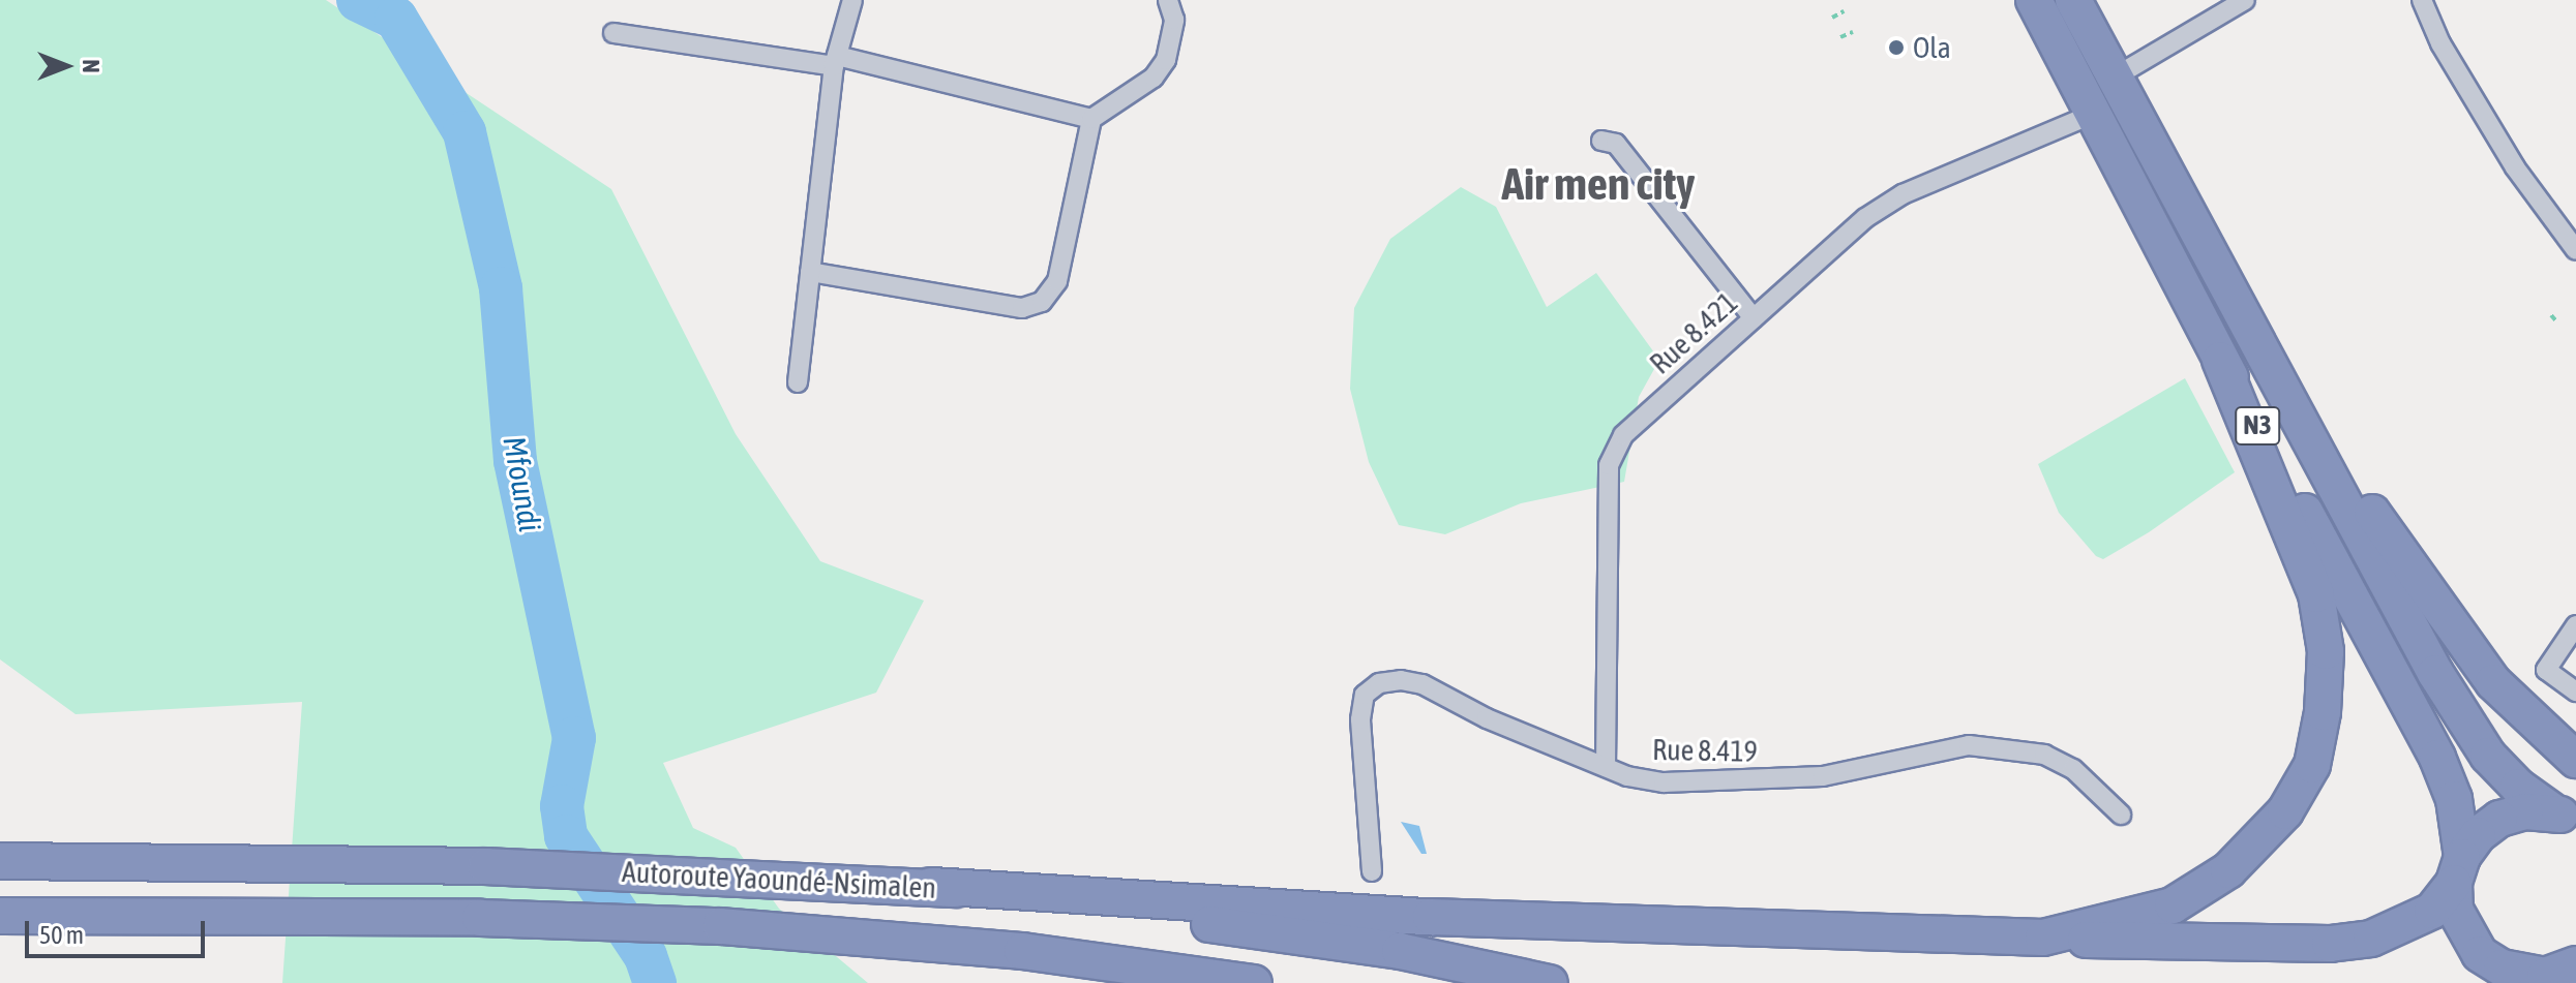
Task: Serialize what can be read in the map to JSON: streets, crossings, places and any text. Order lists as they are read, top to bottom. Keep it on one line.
{"streets":{"highway":["N3","Autoroute Yaoundé-Nsimalen"],"street":["Rue 8.421","Rue 8.419"]},"crossings":[["Rue 8.421","N3"],["Rue 8.421","Rue 8.419"]],"districts":["Air men city"],"water":["Mfoundi"],"places":["Ola"],"scale_bar":"50 m","north":"right"}
